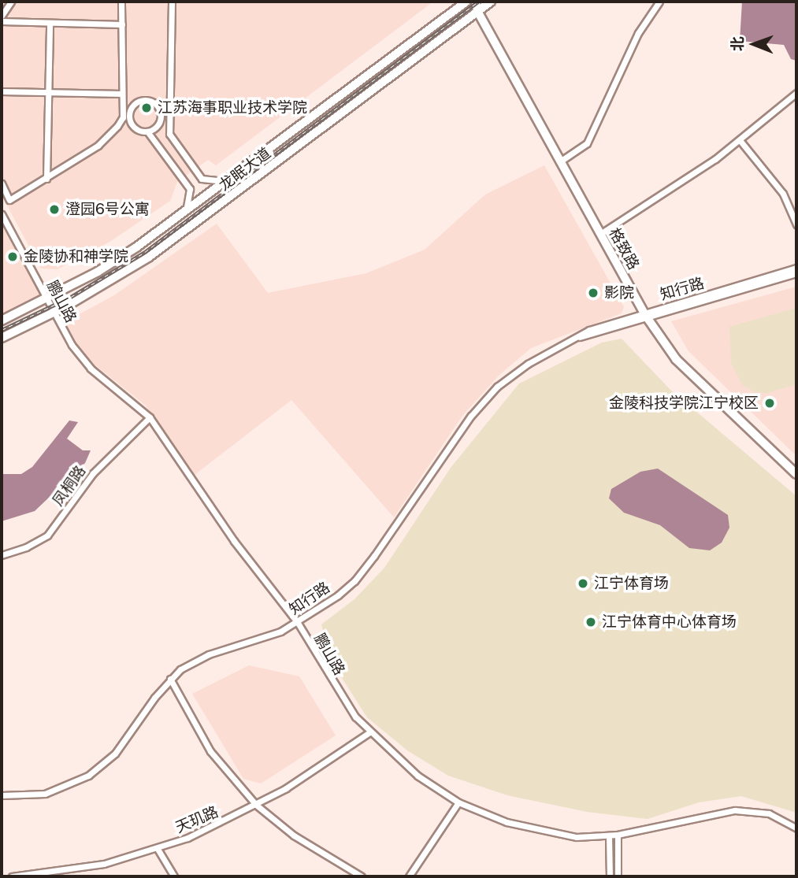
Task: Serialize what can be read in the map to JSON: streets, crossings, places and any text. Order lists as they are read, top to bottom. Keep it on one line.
{"streets":{"main road":["龙眠大道","格致路"],"street":["知行路","鹏山路","凤桐路","天玑路"]},"crossings":[["龙眠大道","格致路"],["龙眠大道","鹏山路"],["格致路","知行路"],["知行路","鹏山路"],["鹏山路","凤桐路"],["鹏山路","天玑路"]],"places":["江苏海事职业技术学院","澄园6号公寓","金陵协和神学院","影院","金陵科技学院江宁校区","江宁体育场","江宁体育中心体育场"],"north":"left"}
